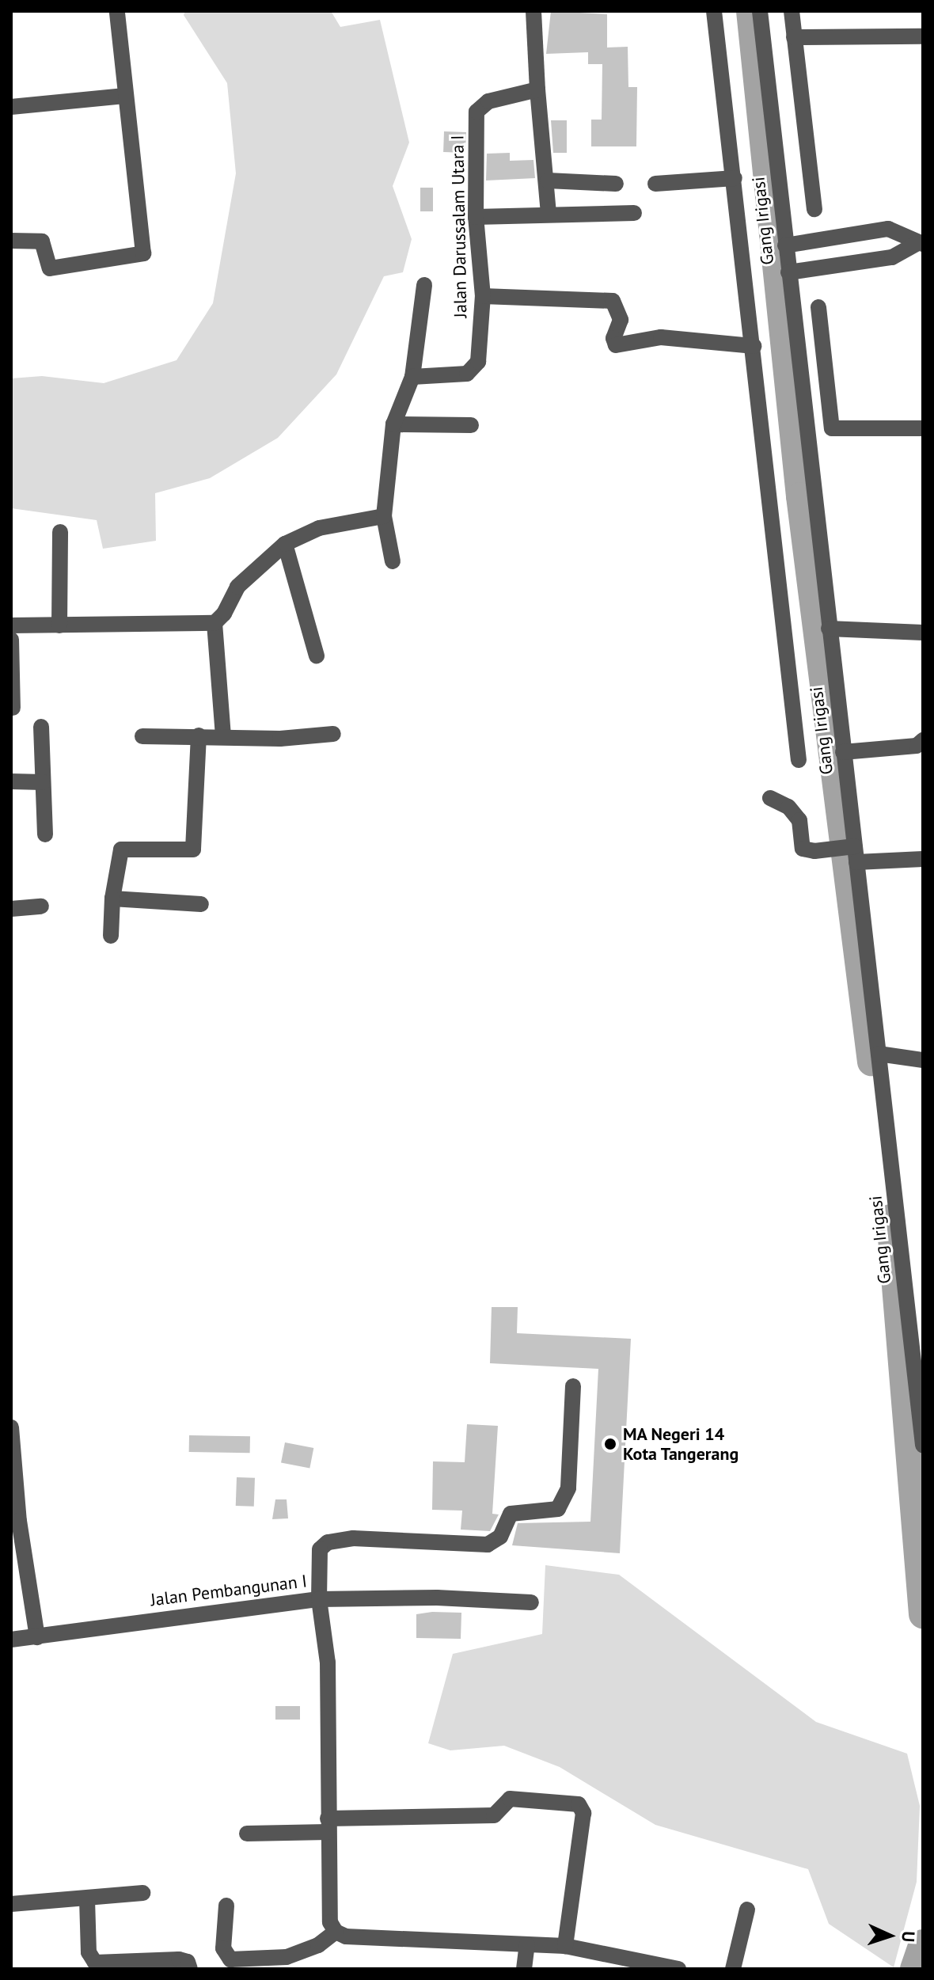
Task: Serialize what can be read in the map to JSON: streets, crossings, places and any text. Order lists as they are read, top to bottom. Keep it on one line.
{"streets":{"street":["Gang Irigasi","Jalan Darussalam Utara I","Jalan Pembangunan I"]},"places":["MA Negeri 14 Kota Tangerang"],"north":"right"}
